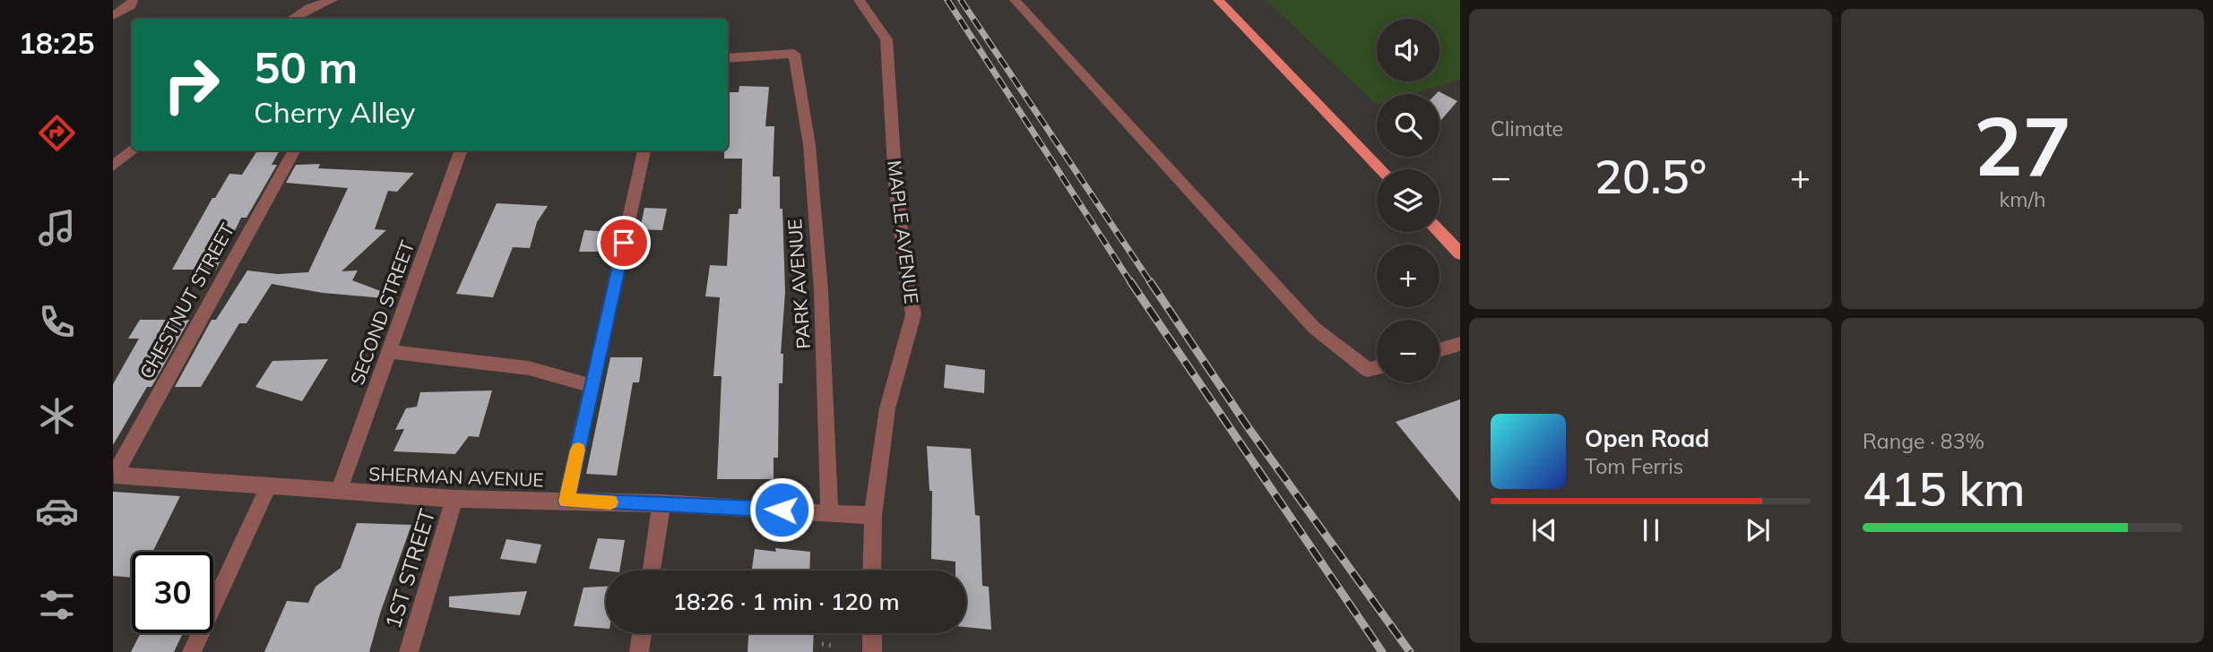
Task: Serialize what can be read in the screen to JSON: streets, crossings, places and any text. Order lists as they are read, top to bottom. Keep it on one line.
{"streets":{"street":["MAPLE AVENUE","PARK AVENUE","CHESTNUT STREET","SECOND STREET","SHERMAN AVENUE","1ST STREET"]},"crossings":[["MAPLE AVENUE","SHERMAN AVENUE"],["PARK AVENUE","SHERMAN AVENUE"],["CHESTNUT STREET","SHERMAN AVENUE"],["SECOND STREET","SHERMAN AVENUE"],["SHERMAN AVENUE","1ST STREET"]],"page":{"tabs":"18:25","tile":["Climate",["27","km/h"],["Range · 83%","415 km"]],"map_buttons":["+","−"],"turn":["50 m","Cherry Alley"],"heat":["−","20.5°","+"],"song":["Open Road","Tom Ferris"],"limit":"30","trip":"18:26 · 1 min · 120 m"}}
